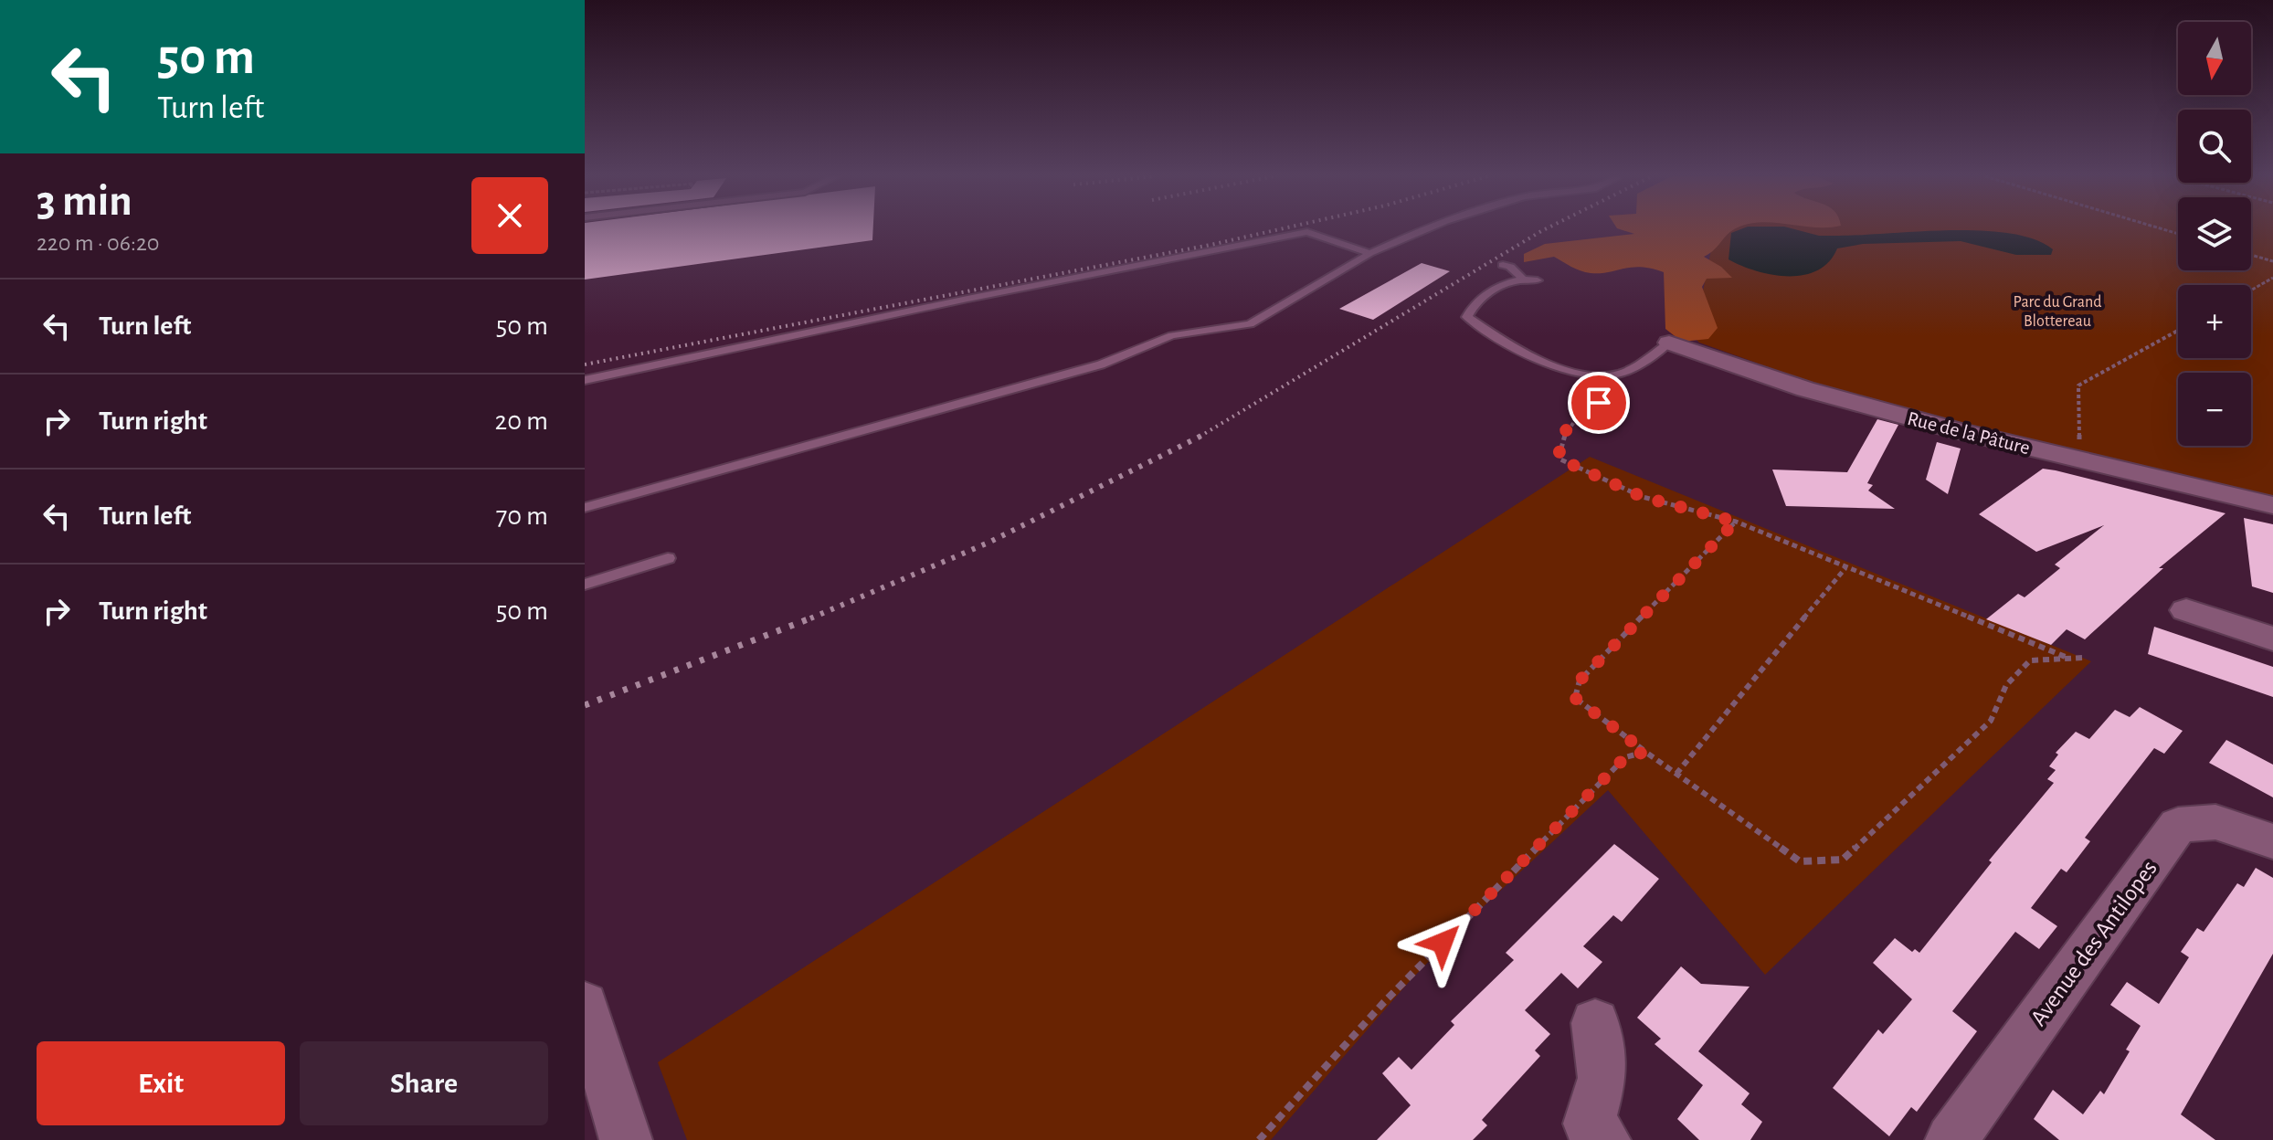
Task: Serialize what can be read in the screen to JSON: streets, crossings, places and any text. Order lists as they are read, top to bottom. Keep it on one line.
{"streets":{"street":["Rue de la Pâture","Avenue des Antilopes"]},"parks":["Parc du Grand Blottereau"],"north":"bottom","page":{"turn":["50 m","Turn left"],"map_buttons":["+","−"],"heading":["3 min","220 m · 06:20"],"list":[{"name":"Turn left","value":"50 m"},{"name":"Turn right","value":"20 m"},{"name":"Turn left","value":"70 m"},{"name":"Turn right","value":"50 m"}],"buttons":["Exit","Share"]}}
